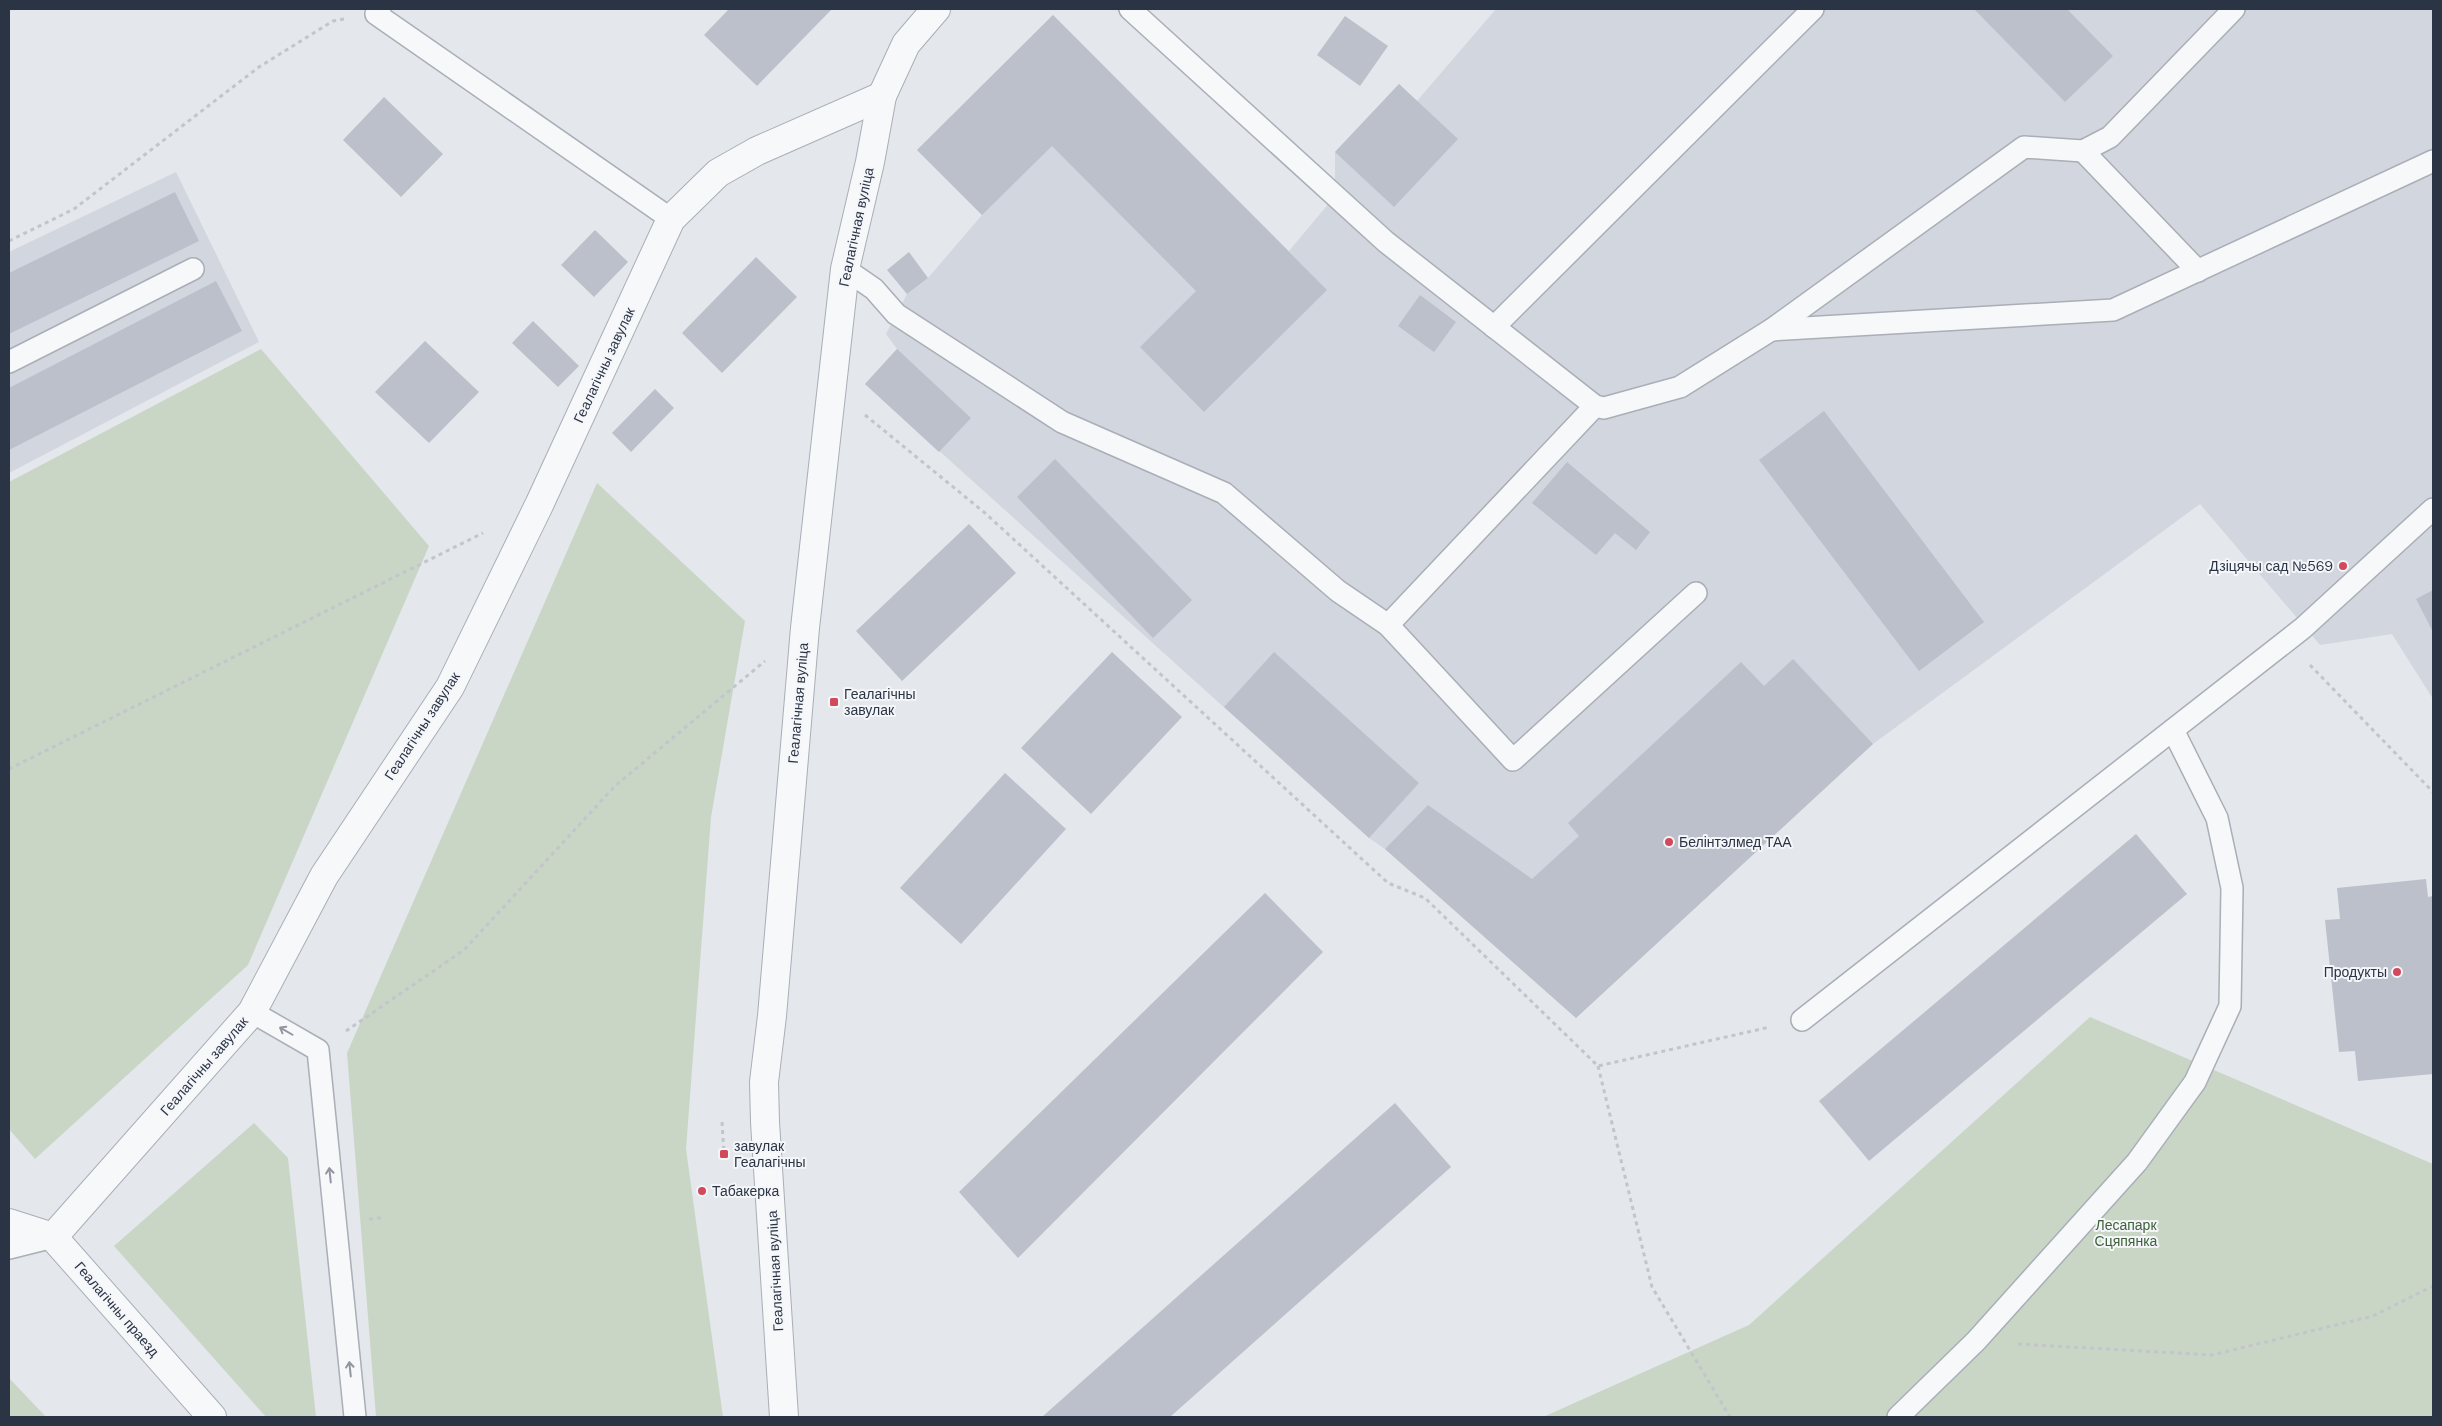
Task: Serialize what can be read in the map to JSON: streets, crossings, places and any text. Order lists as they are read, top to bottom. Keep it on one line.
{"streets":{"street":["Геалагічная вуліца","Геалагічны завулак","Геалагічны праезд"]},"crossings":[["Геалагічная вуліца","Геалагічны завулак"],["Геалагічны завулак","Геалагічны праезд"]],"parks":["Лесапарк Сцяпянка"],"places":{"other":["Дзіцячы сад №569","Белінтэлмед ТАА","Продукты","Табакерка"],"transit":["Геалагічны завулак","завулак Геалагічны"]}}
